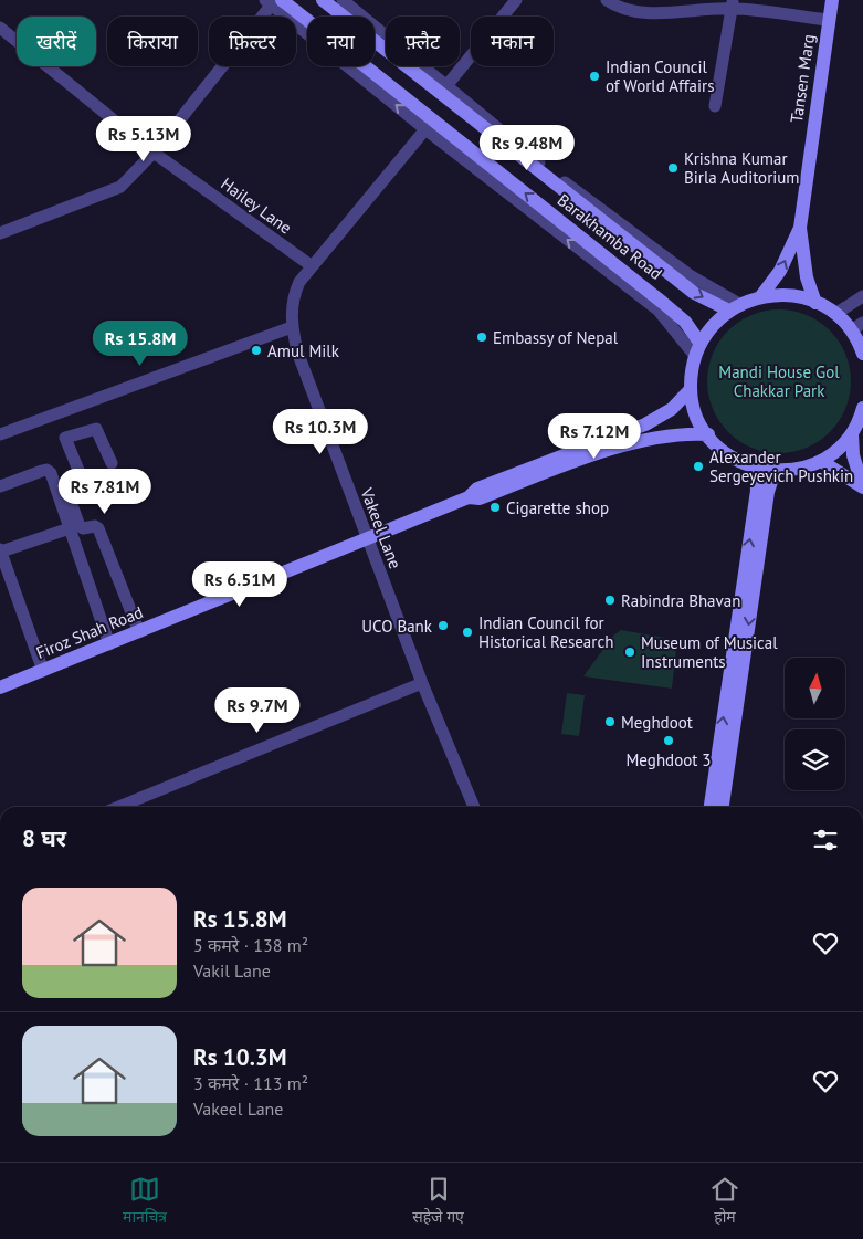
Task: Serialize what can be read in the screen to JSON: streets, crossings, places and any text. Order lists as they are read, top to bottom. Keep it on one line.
{"streets":{"main road":["Tansen Marg","Barakhamba Road","Firoz Shah Road"],"street":["Hailey Lane","Vakeel Lane"]},"crossings":[["Hailey Lane","Vakeel Lane"],["Vakeel Lane","Firoz Shah Road"]],"parks":["Mandi House Gol Chakkar Park"],"places":["Indian Council of World Affairs","Krishna Kumar Birla Auditorium","Embassy of Nepal","Amul Milk","Alexander Sergeyevich Pushkin","Cigarette shop","Rabindra Bhavan","UCO Bank","Indian Council for Historical Research","Museum of Musical Instruments","Meghdoot","Meghdoot 3"],"north":"top","page":{"chip":["खरीदें","किराया","फ़िल्टर","नया","फ़्लैट","मकान"],"price":["Rs 5.13M","Rs 9.48M","Rs 15.8M","Rs 10.3M","Rs 7.12M","Rs 7.81M","Rs 6.51M","Rs 9.7M"],"heading":"8 घर","list":[{"name":"Rs 15.8M","note":"5 कमरे · 138 m² · Vakil Lane"},{"name":"Rs 10.3M","note":"3 कमरे · 113 m² · Vakeel Lane"}],"tabs":["मानचित्र","सहेजे गए","होम"]}}
